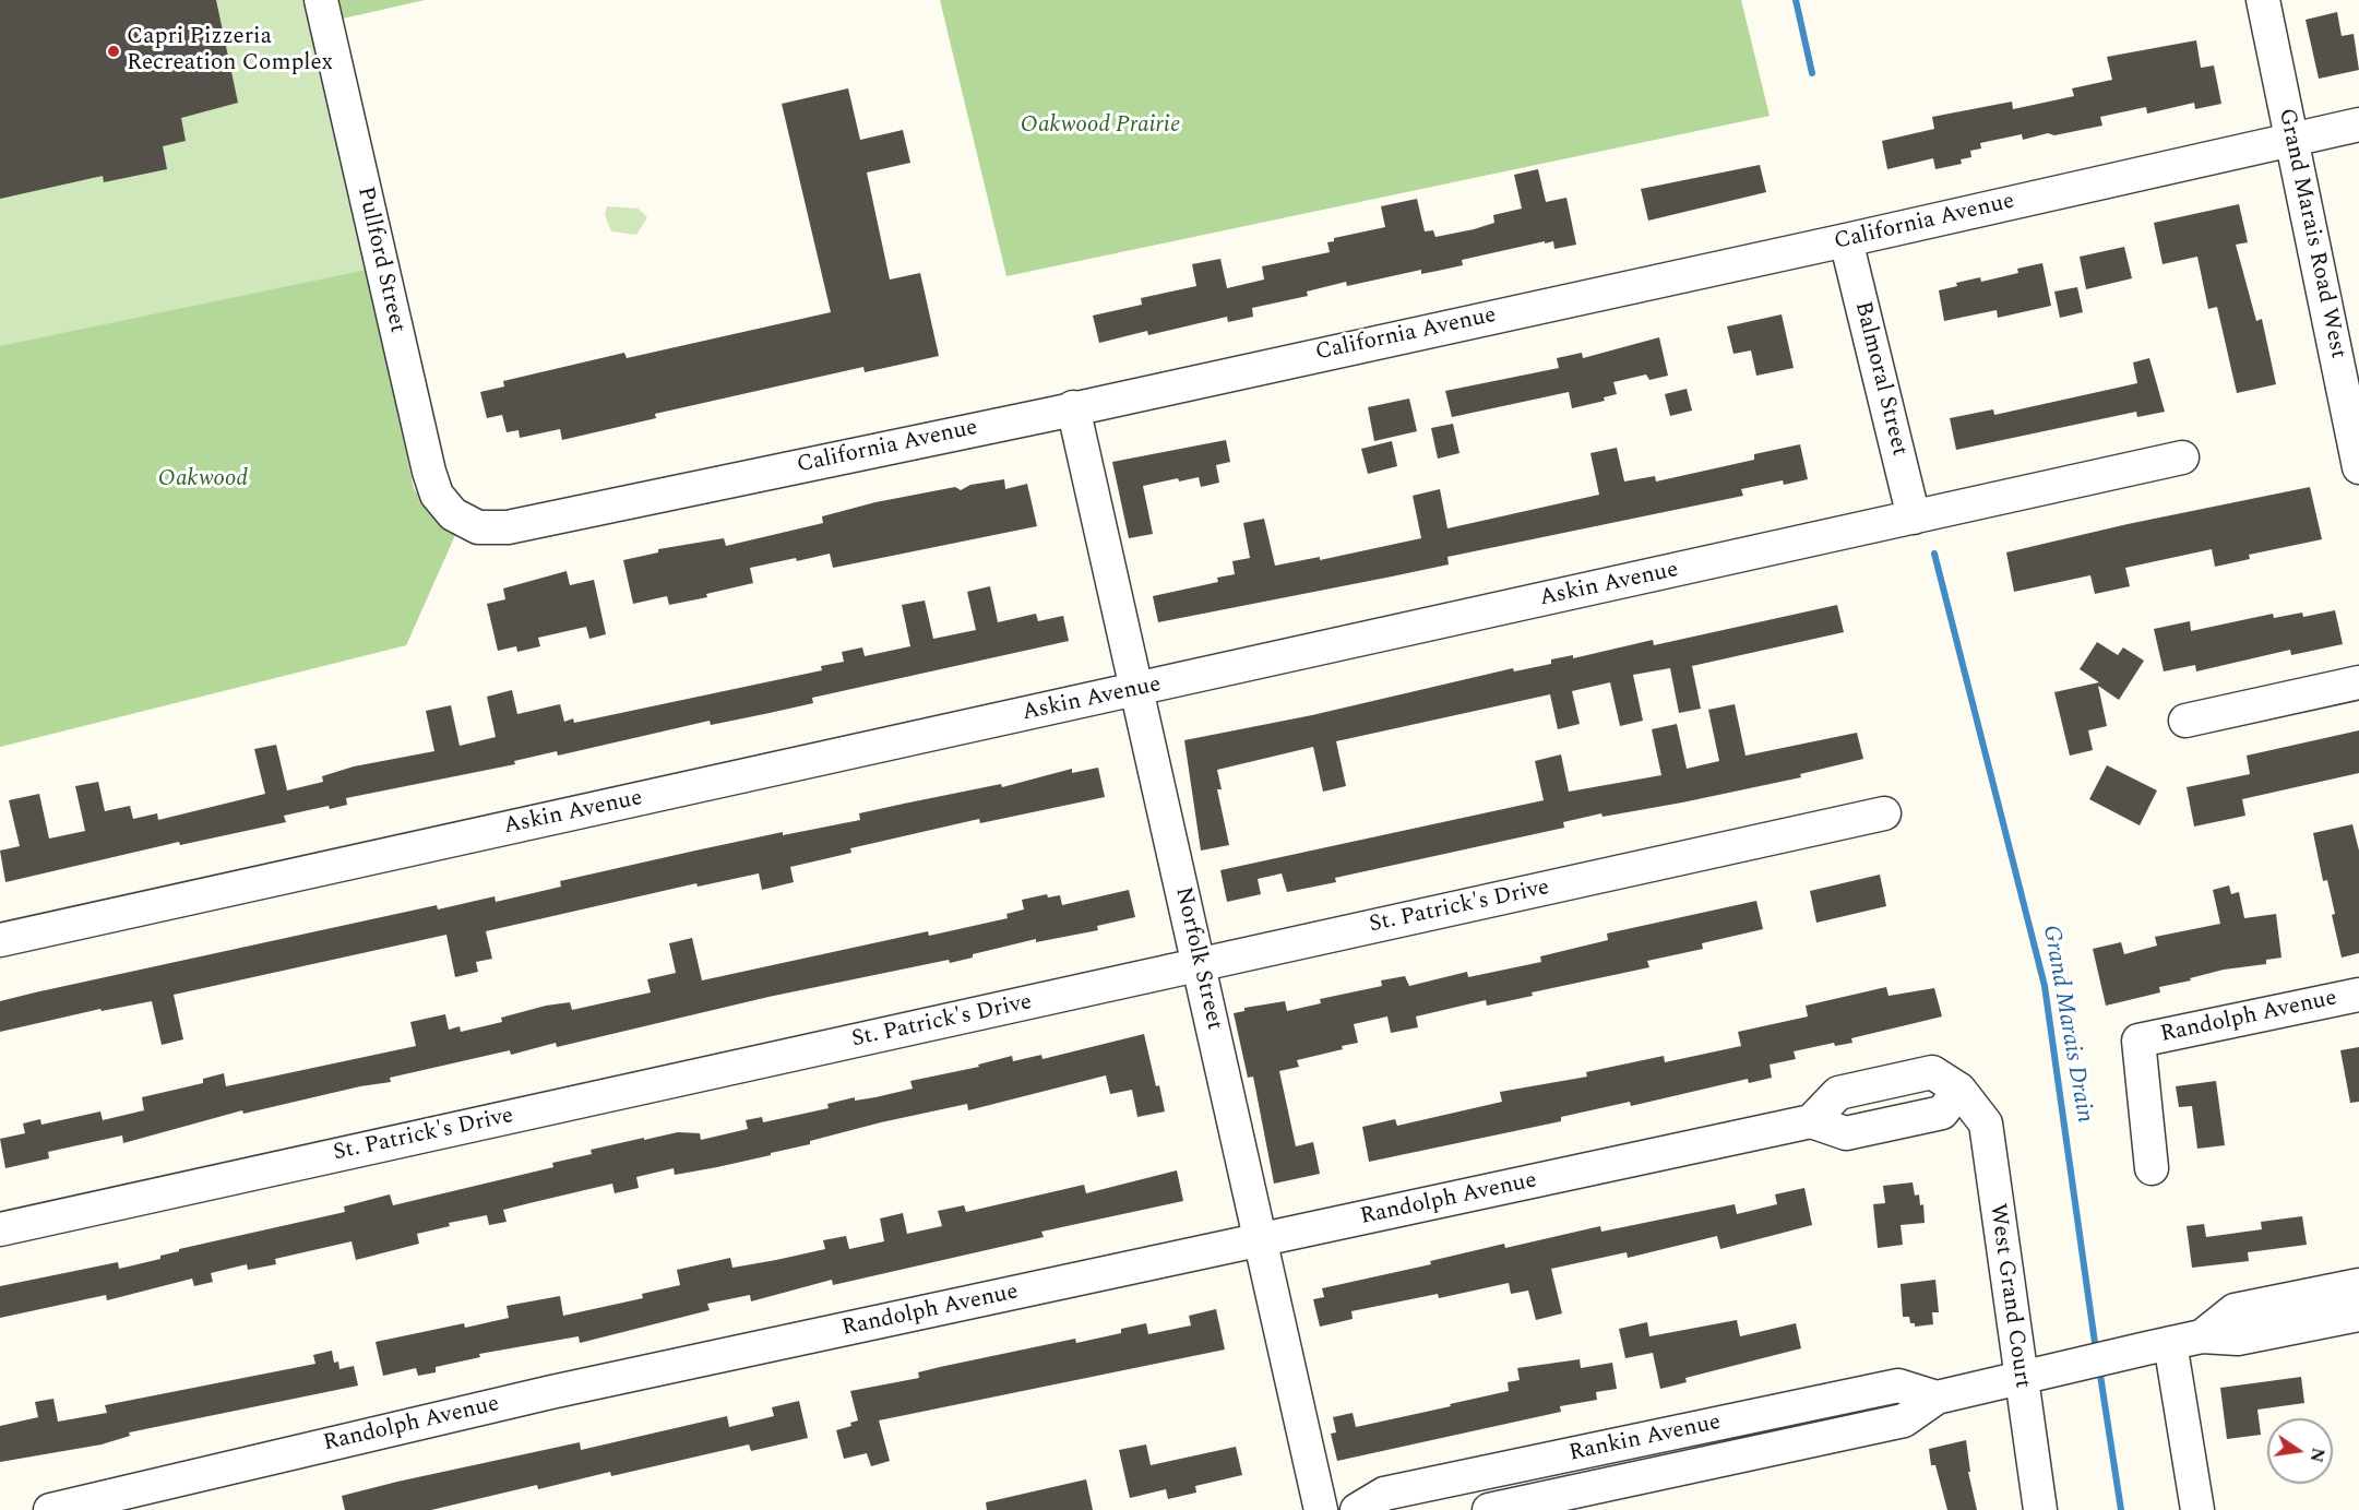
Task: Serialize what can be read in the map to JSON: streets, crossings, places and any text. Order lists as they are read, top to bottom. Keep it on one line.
{"streets":{"street":["California Avenue","Grand Marais Road West","Pullford Street","Balmoral Street","Askin Avenue","St. Patrick's Drive","Norfolk Street","Randolph Avenue","West Grand Court","Rankin Avenue"]},"crossings":[["California Avenue","Grand Marais Road West"],["California Avenue","Pullford Street"],["California Avenue","Balmoral Street"],["California Avenue","Norfolk Street"],["Balmoral Street","Askin Avenue"],["Askin Avenue","Norfolk Street"],["St. Patrick's Drive","Norfolk Street"],["Norfolk Street","Randolph Avenue"],["Randolph Avenue","West Grand Court"],["West Grand Court","Rankin Avenue"]],"water":["Grand Marais Drain"],"parks":["Oakwood Prairie","Oakwood"],"places":["Capri Pizzeria Recreation Complex"],"north":"right"}
